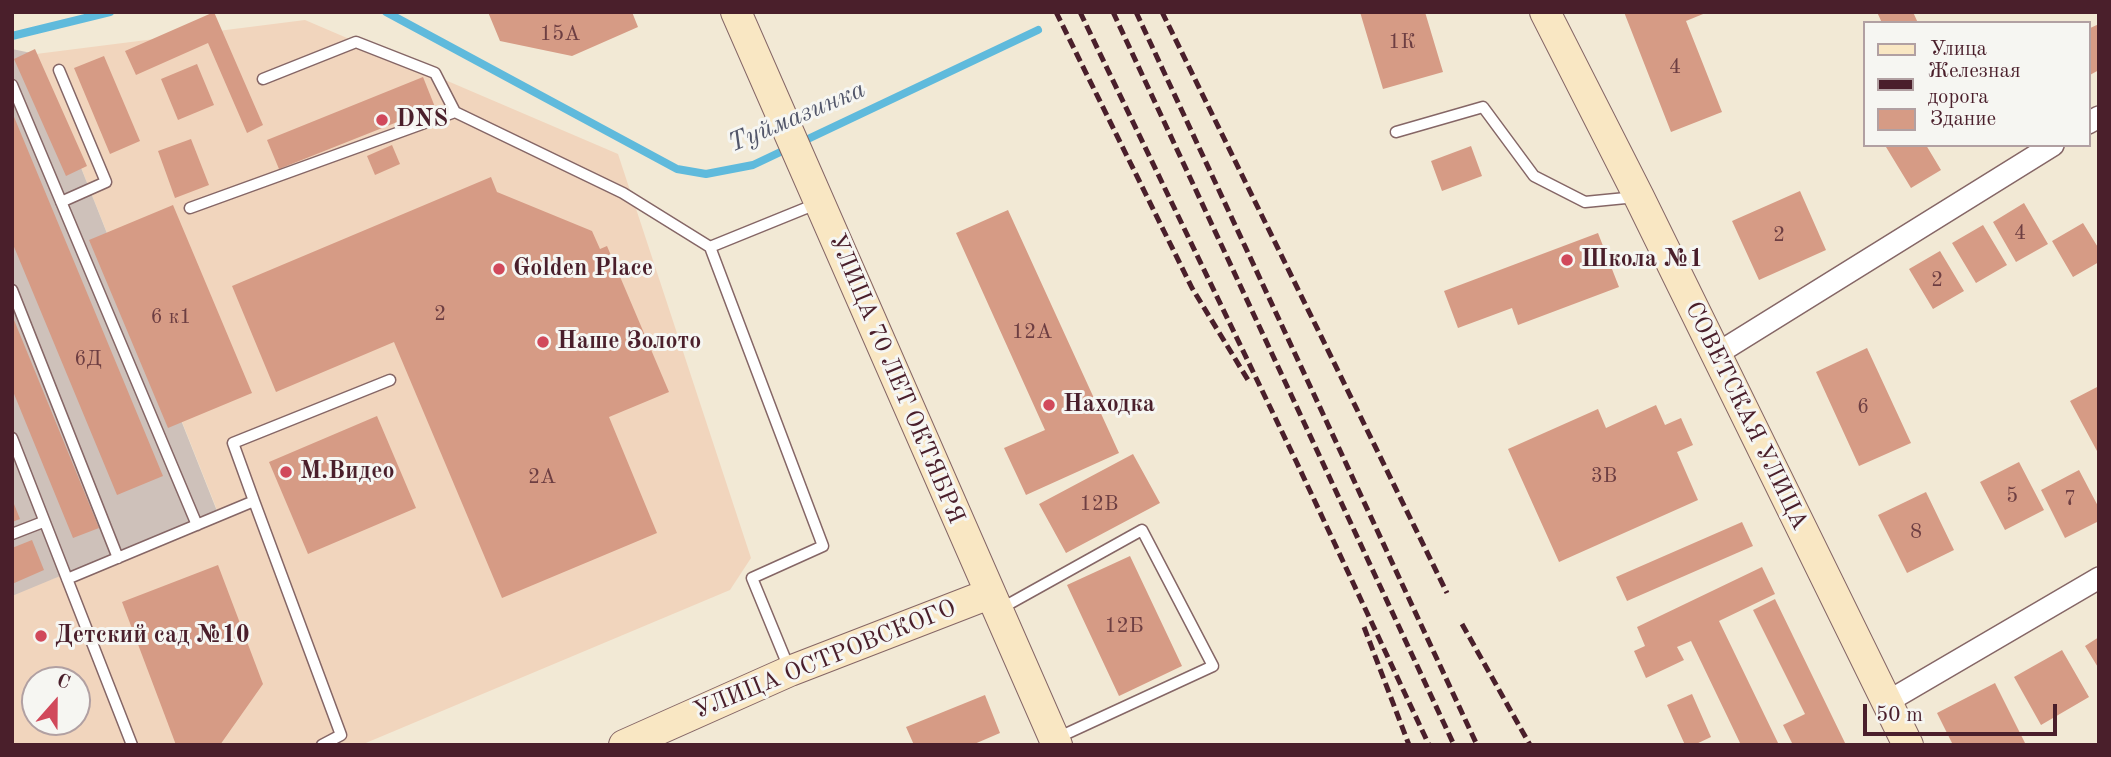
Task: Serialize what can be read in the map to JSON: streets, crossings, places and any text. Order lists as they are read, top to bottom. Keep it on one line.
{"streets":{"street":["УЛИЦА 70 ЛЕТ ОКТЯБРЯ","СОВЕТСКАЯ УЛИЦА","УЛИЦА ОСТРОВСКОГО"]},"crossings":[["УЛИЦА 70 ЛЕТ ОКТЯБРЯ","УЛИЦА ОСТРОВСКОГО"]],"water":["Туймазинка"],"places":["DNS","Школа №1","Golden Place","Наше Золото","Находка","М.Видео","Детский сад №10"],"house_numbers":["15А","1К","4","4","2","2","2","6 к1","12А","6Д","6","3В","2А","5","7","12В","8","12Б"],"legend":["Улица","Железная дорога","Здание"],"scale_bar":"50 m","north":"top"}
